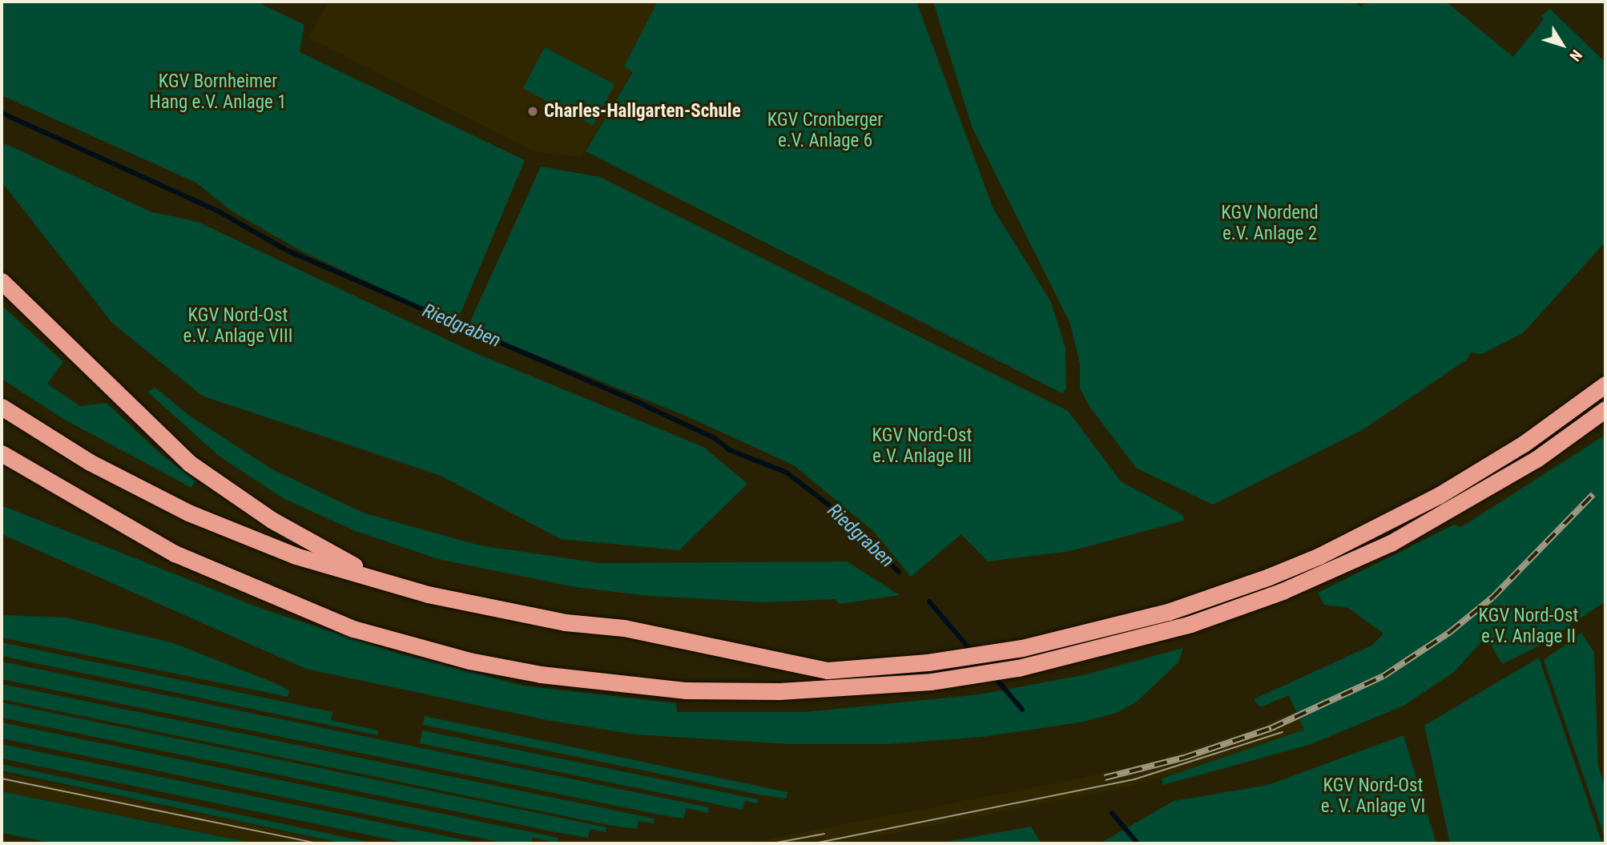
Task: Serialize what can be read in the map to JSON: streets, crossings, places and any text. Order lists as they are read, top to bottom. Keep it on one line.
{"water":["Riedgraben"],"parks":["KGV Bornheimer Hang e.V. Anlage 1","KGV Cronberger e.V. Anlage 6","KGV Nordend e.V. Anlage 2","KGV Nord-Ost e.V. Anlage VIII","KGV Nord-Ost e.V. Anlage III","KGV Nord-Ost e.V. Anlage II","KGV Nord-Ost e. V. Anlage VI"],"places":["Charles-Hallgarten-Schule"],"north":"bottom right"}
